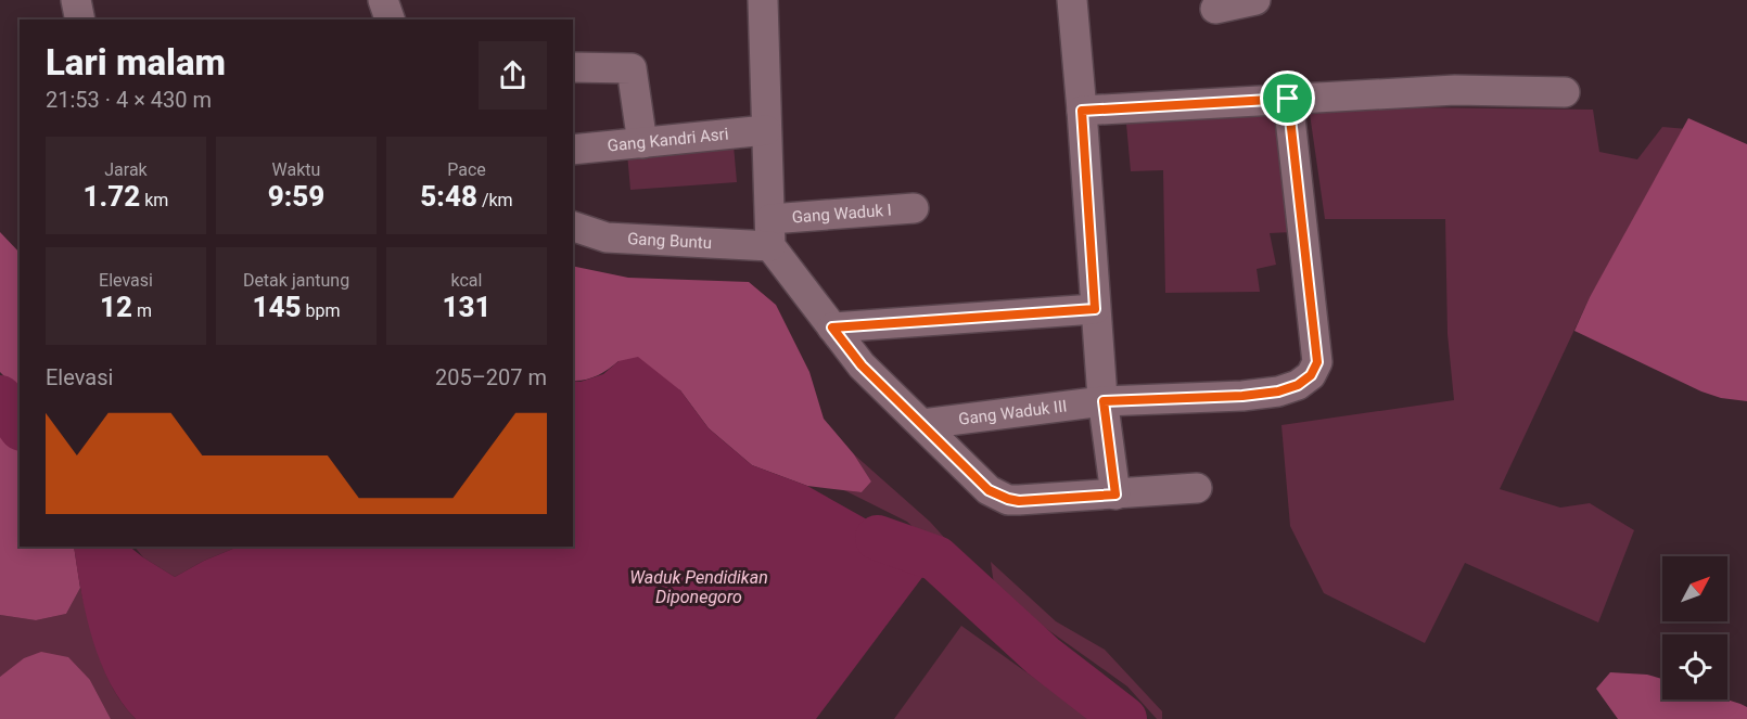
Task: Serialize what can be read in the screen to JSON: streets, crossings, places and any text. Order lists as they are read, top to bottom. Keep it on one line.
{"streets":{"street":["Gang Kandri Asri","Gang Waduk I","Gang Buntu","Gang Waduk III"]},"crossings":[["Gang Waduk I","Gang Buntu"]],"water":["Waduk Pendidikan Diponegoro"],"north":"top right","page":{"heading":["Lari malam","21:53 · 4 × 430 m"],"stats":[["Jarak","1.72 km"],["Waktu","9:59"],["Pace","5:48 /km"],["Elevasi","12 m"],["Detak jantung","145 bpm"],["kcal","131"]],"chart":["Elevasi","205–207 m"]}}
